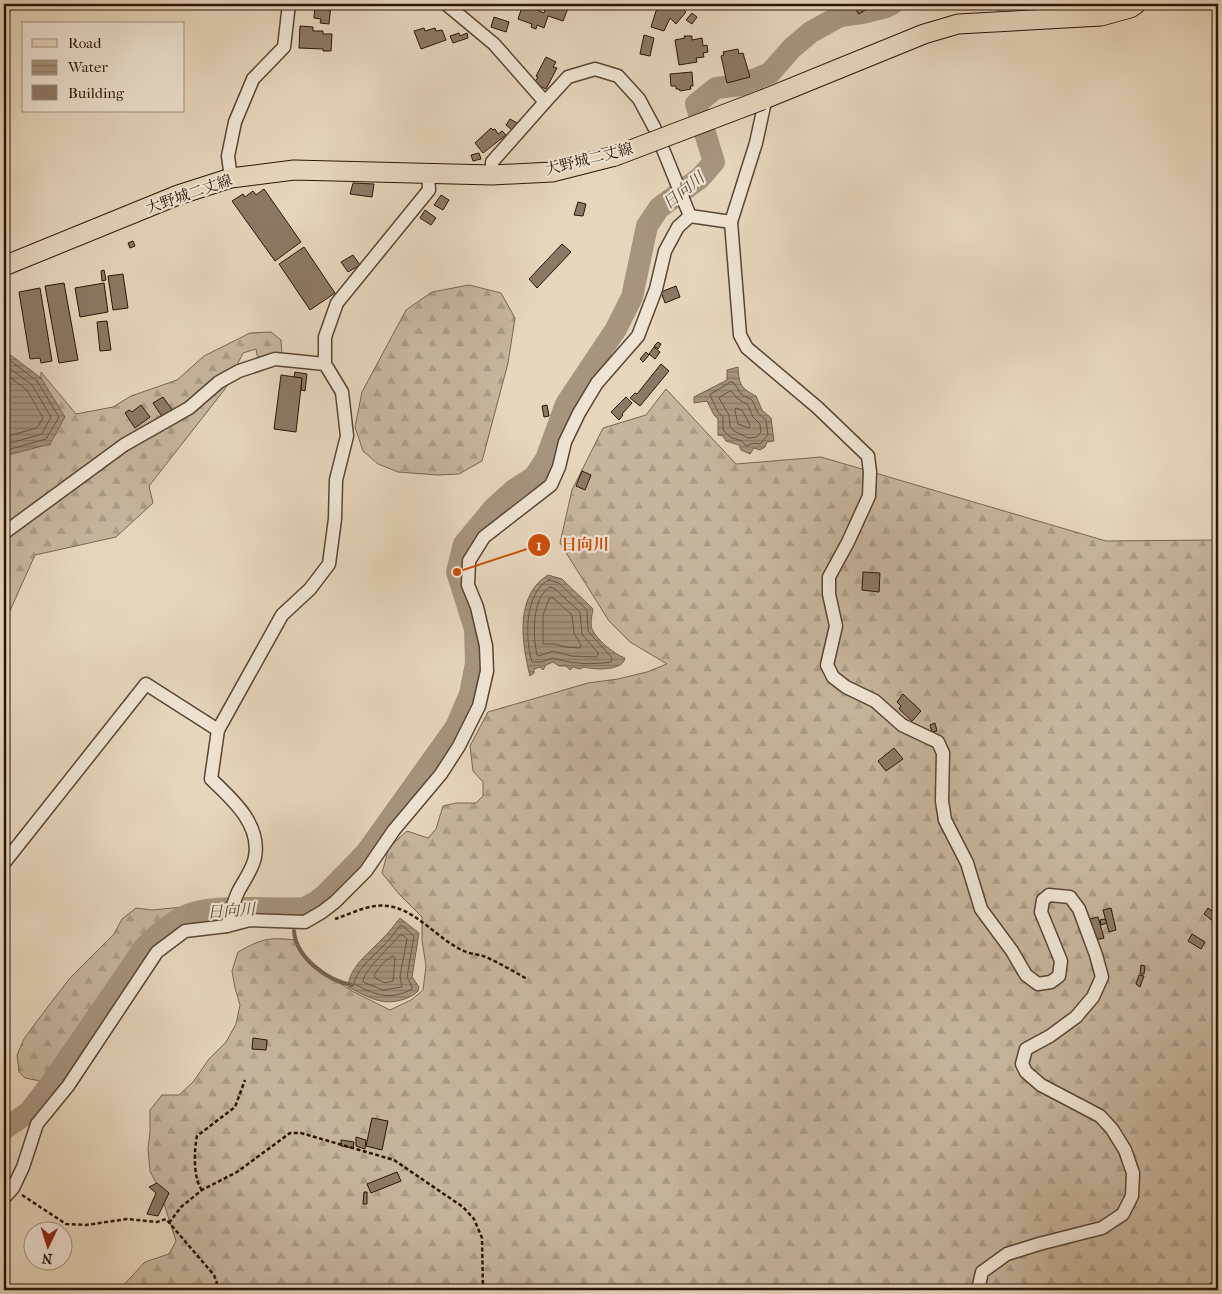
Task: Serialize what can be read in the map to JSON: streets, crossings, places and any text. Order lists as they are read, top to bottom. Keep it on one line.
{"streets":{"main road":["大野城二丈線"]},"water":["日向川"],"places":["日向川"],"legend":["Road","Water","Building"],"north":"bottom"}
